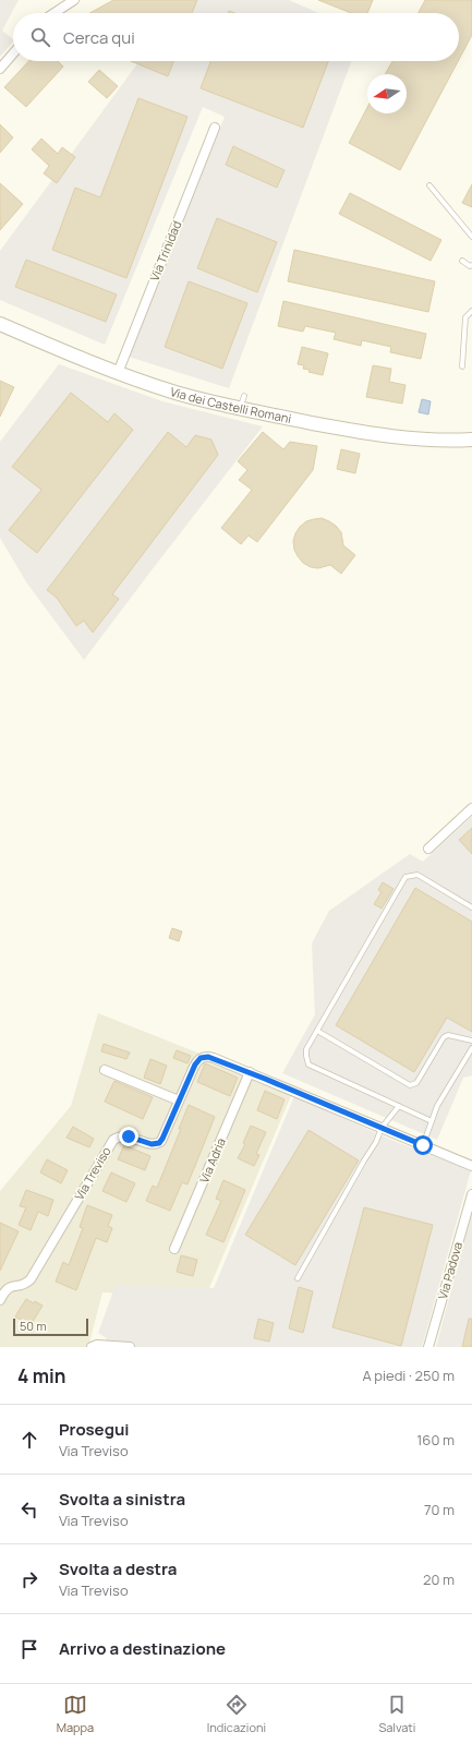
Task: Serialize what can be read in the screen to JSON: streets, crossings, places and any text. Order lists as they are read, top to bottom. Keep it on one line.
{"streets":{"main road":["Via dei Castelli Romani"],"street":["Via Trinidad","Via Adria","Via Treviso","Via Padova"]},"crossings":[["Via Trinidad","Via dei Castelli Romani"],["Via Adria","Via Treviso"]],"scale_bar":"50 m","north":"left","page":{"search":"Cerca qui","scale":"50 m","heading":["4 min","A piedi · 250 m"],"list":[["Prosegui","Via Treviso","160 m"],["Svolta a sinistra","Via Treviso","70 m"],["Svolta a destra","Via Treviso","20 m"],"Arrivo a destinazione"],"nav":["Mappa","Indicazioni","Salvati"]}}
